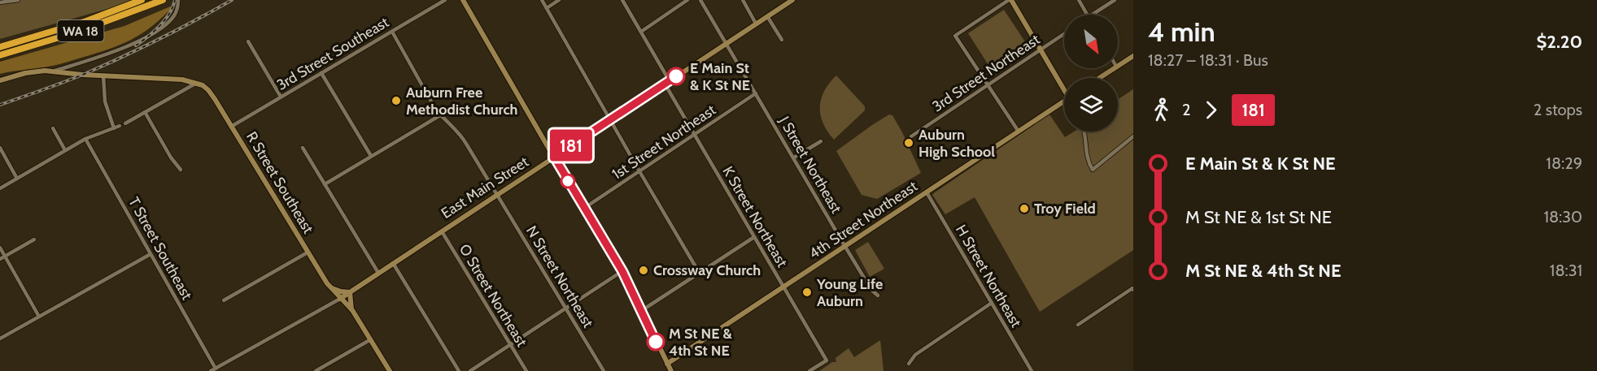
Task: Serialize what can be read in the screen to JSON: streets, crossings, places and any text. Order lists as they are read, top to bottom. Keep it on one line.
{"streets":{"highway":["WA 18"],"main road":["R Street Southeast","East Main Street","4th Street Northeast"],"street":["3rd Street Southeast","3rd Street Northeast","1st Street Northeast","J Street Northeast","K Street Northeast","T Street Southeast","H Street Northeast","N Street Northeast","O Street Northeast"]},"crossings":[["3rd Street Southeast","R Street Southeast"],["3rd Street Southeast","N Street Northeast"],["1st Street Northeast","J Street Northeast"],["1st Street Northeast","K Street Northeast"],["J Street Northeast","East Main Street"],["J Street Northeast","4th Street Northeast"],["R Street Southeast","East Main Street"],["East Main Street","K Street Northeast"],["East Main Street","T Street Southeast"],["East Main Street","N Street Northeast"],["East Main Street","O Street Northeast"],["K Street Northeast","4th Street Northeast"],["4th Street Northeast","H Street Northeast"]],"places":["E Main St & K St NE","Auburn Free Methodist Church","Auburn High School","Troy Field","Crossway Church","Young Life Auburn","M St NE & 4th St NE"],"lines":["bus line 181"],"north":"bottom right","page":{"on_map":"181","heading":["4 min","18:27 – 18:31 · Bus","$2.20"],"legs":["2","181","2 stops"],"list":[{"name":"E Main St & K St NE","value":"18:29"},{"name":"M St NE & 1st St NE","value":"18:30"},{"name":"M St NE & 4th St NE","value":"18:31"}]}}
